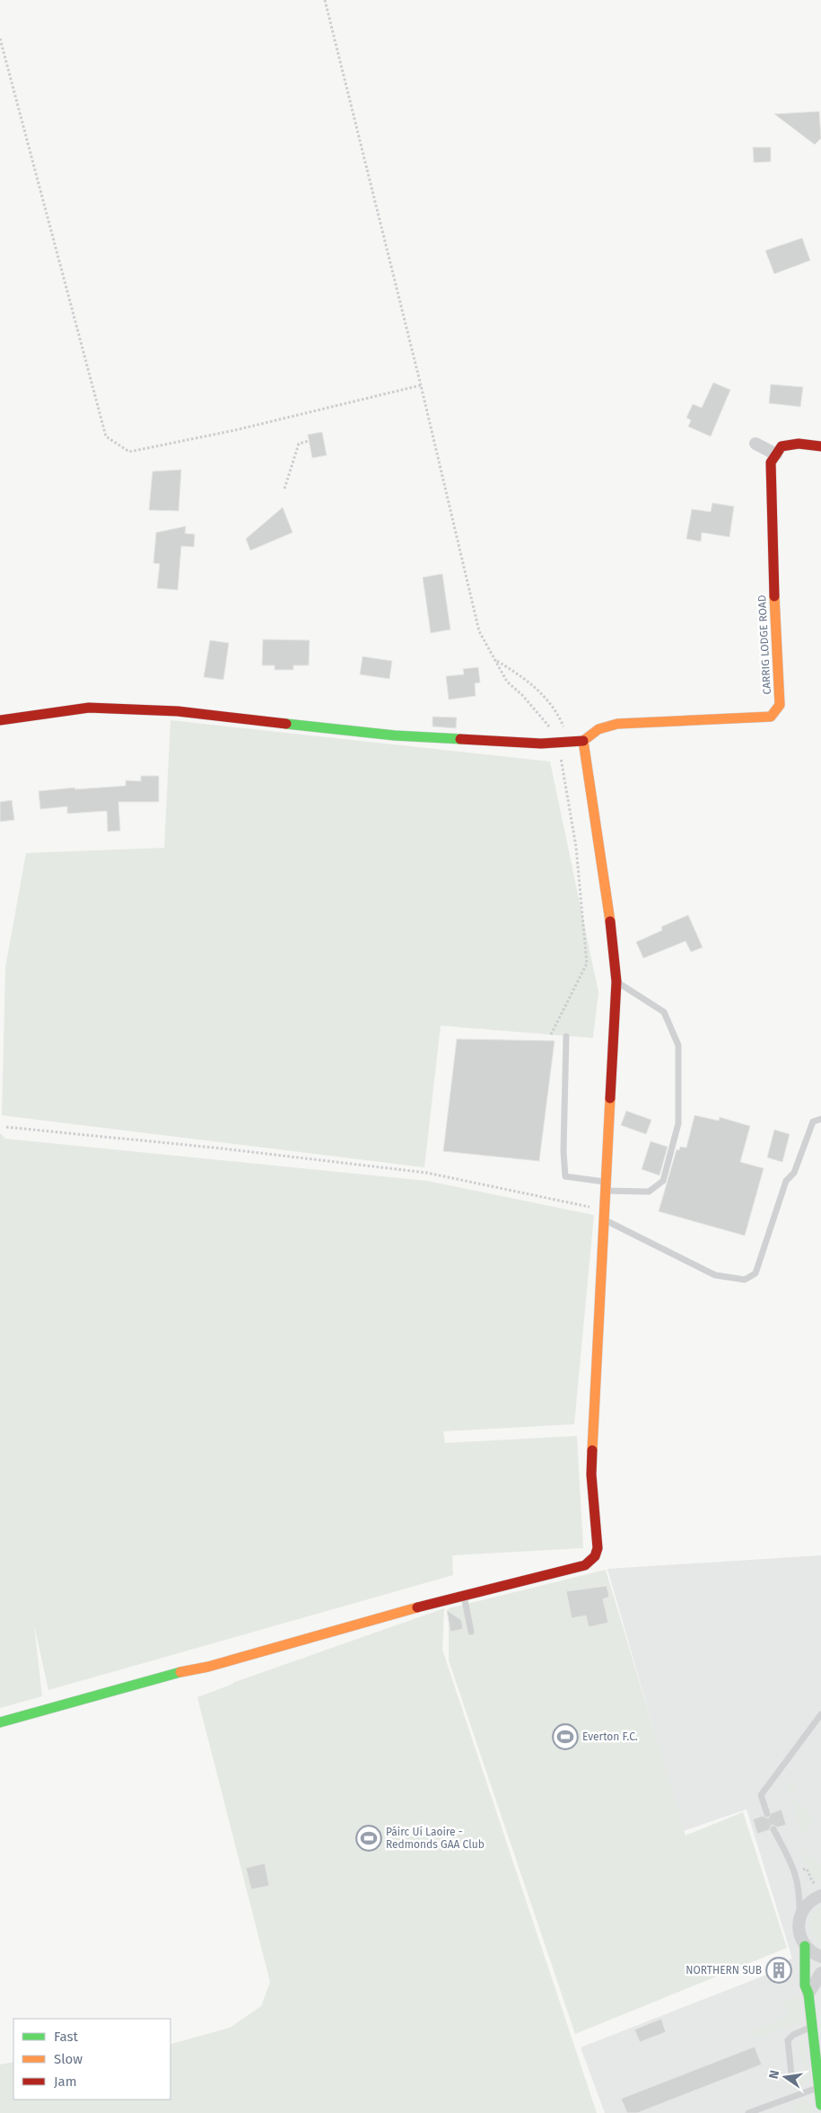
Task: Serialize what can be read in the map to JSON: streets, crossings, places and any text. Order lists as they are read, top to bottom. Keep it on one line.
{"streets":{"street":["CARRIG LODGE ROAD"]},"places":{"sports":["Everton F.C.","Páirc Uí Laoire - Redmonds GAA Club"],"building":["NORTHERN SUB"]},"legend":["Fast","Slow","Jam"],"north":"left"}
